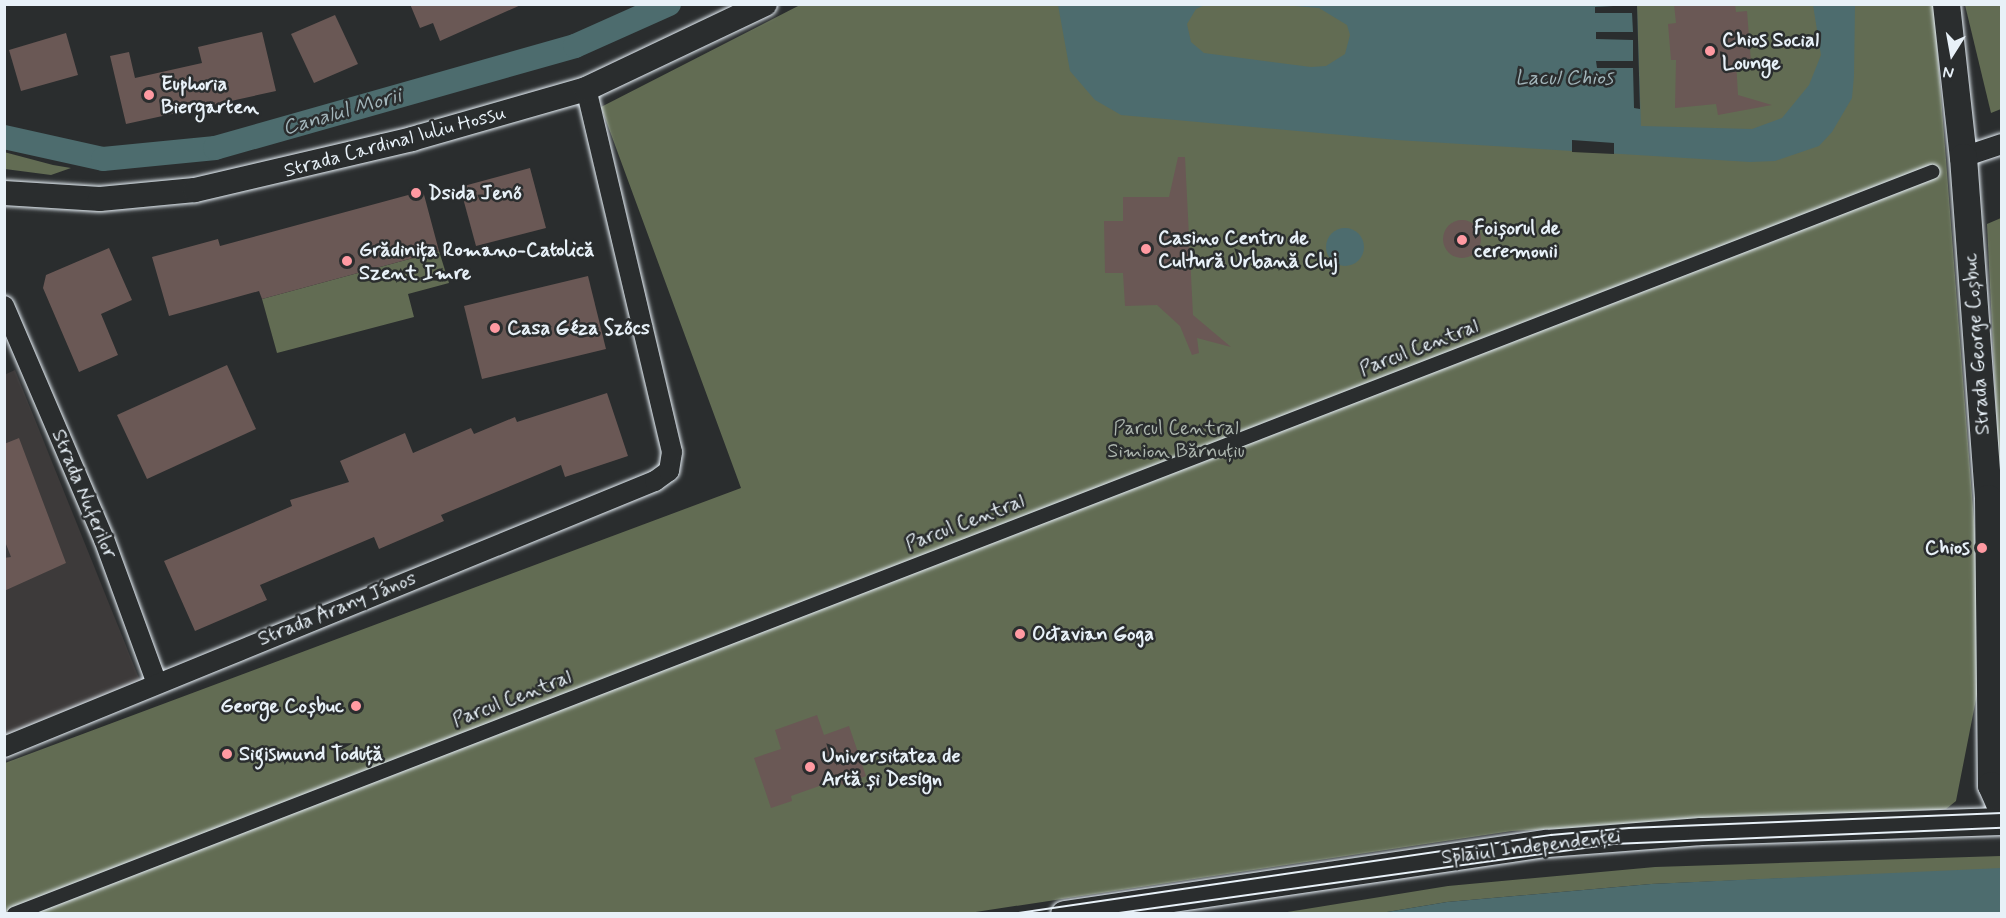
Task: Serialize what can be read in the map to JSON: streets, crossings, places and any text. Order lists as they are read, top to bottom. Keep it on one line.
{"streets":{"main road":["Strada George Coșbuc","Splaiul Independenței"],"street":["Strada Cardinal Iuliu Hossu","Parcul Central","Strada Nuferilor","Strada Arany János"]},"crossings":[["Strada Cardinal Iuliu Hossu","Strada Arany János"],["Strada Nuferilor","Strada Arany János"]],"water":["Lacul Chios","Canalul Morii"],"parks":["Parcul Central Simion Bărnuțiu"],"places":["Chios Social Lounge","Euphoria Biergarten","Dsida Jenő","Foișorul de ceremonii","Casino Centru de Cultură Urbană Cluj","Grădinița Romano-Catolică Szent Imre","Casa Géza Szőcs","Chios","Octavian Goga","George Coșbuc","Sigismund Toduță","Universitatea de Artă și Design"],"north":"bottom"}
